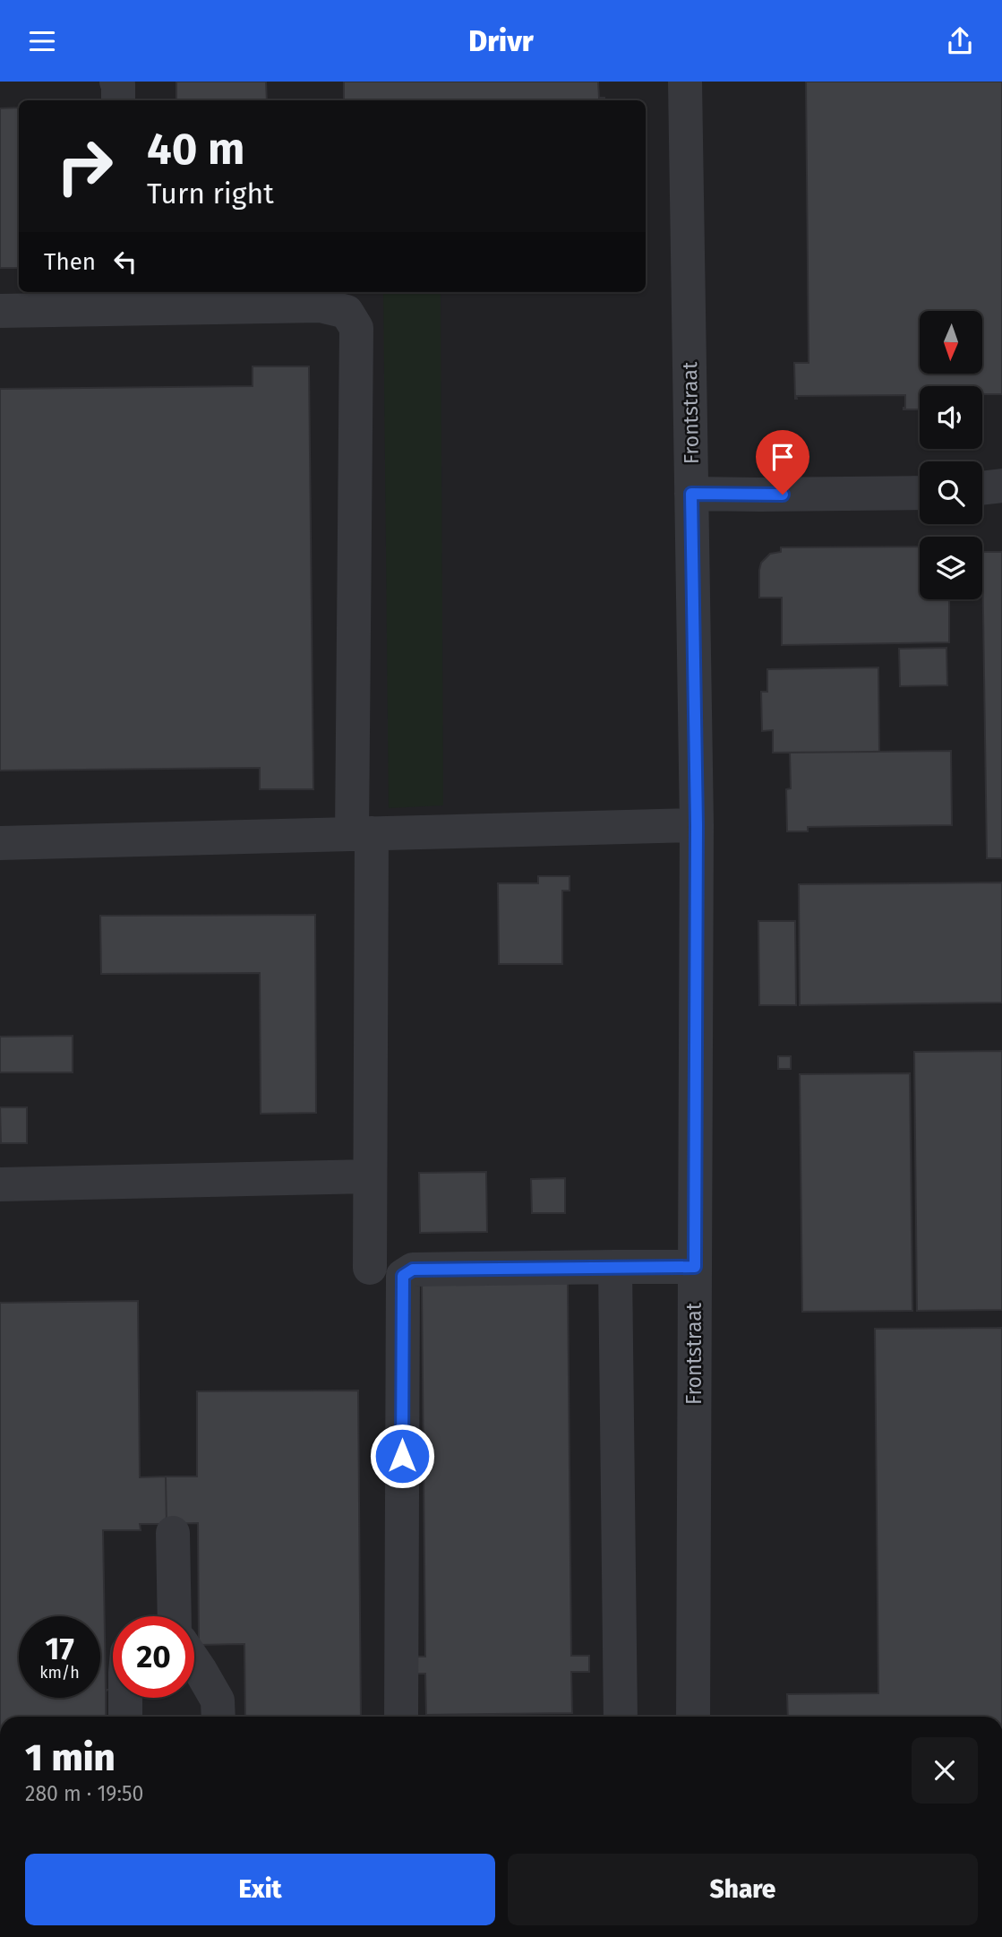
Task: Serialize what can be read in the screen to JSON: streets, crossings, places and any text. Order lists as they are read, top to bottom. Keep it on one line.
{"streets":{"street":["Frontstraat"]},"north":"bottom","page":{"header":"Drivr","turn":["40 m","Turn right"],"then":"Then","speed":"17 km/h","limit":"20","heading":["1 min","280 m · 19:50"],"buttons":["Exit","Share"]}}
